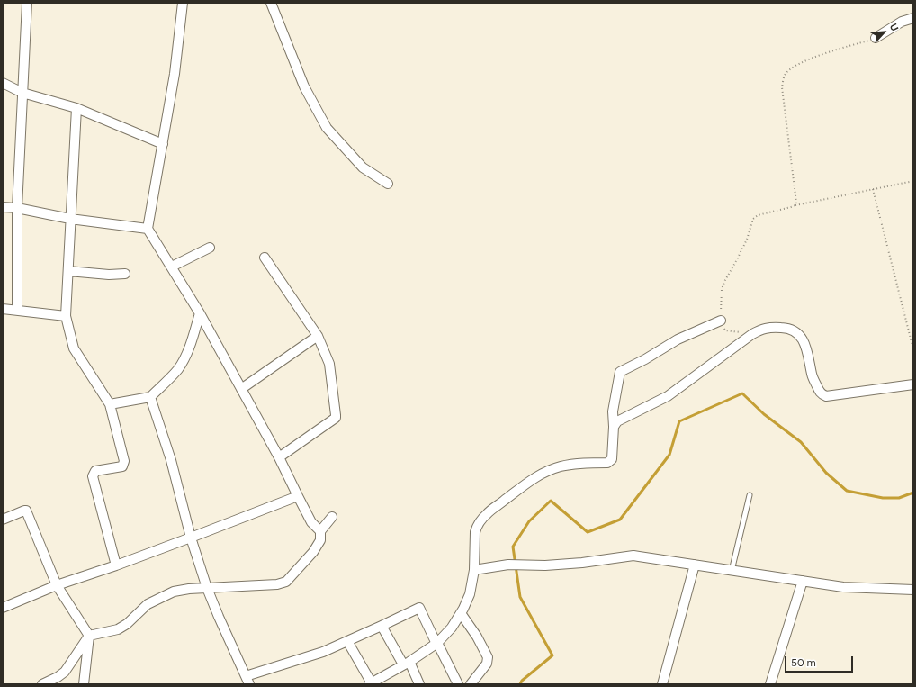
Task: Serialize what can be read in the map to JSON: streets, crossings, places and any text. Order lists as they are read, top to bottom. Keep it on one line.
{"scale_bar":"50 m","north":"top right"}
